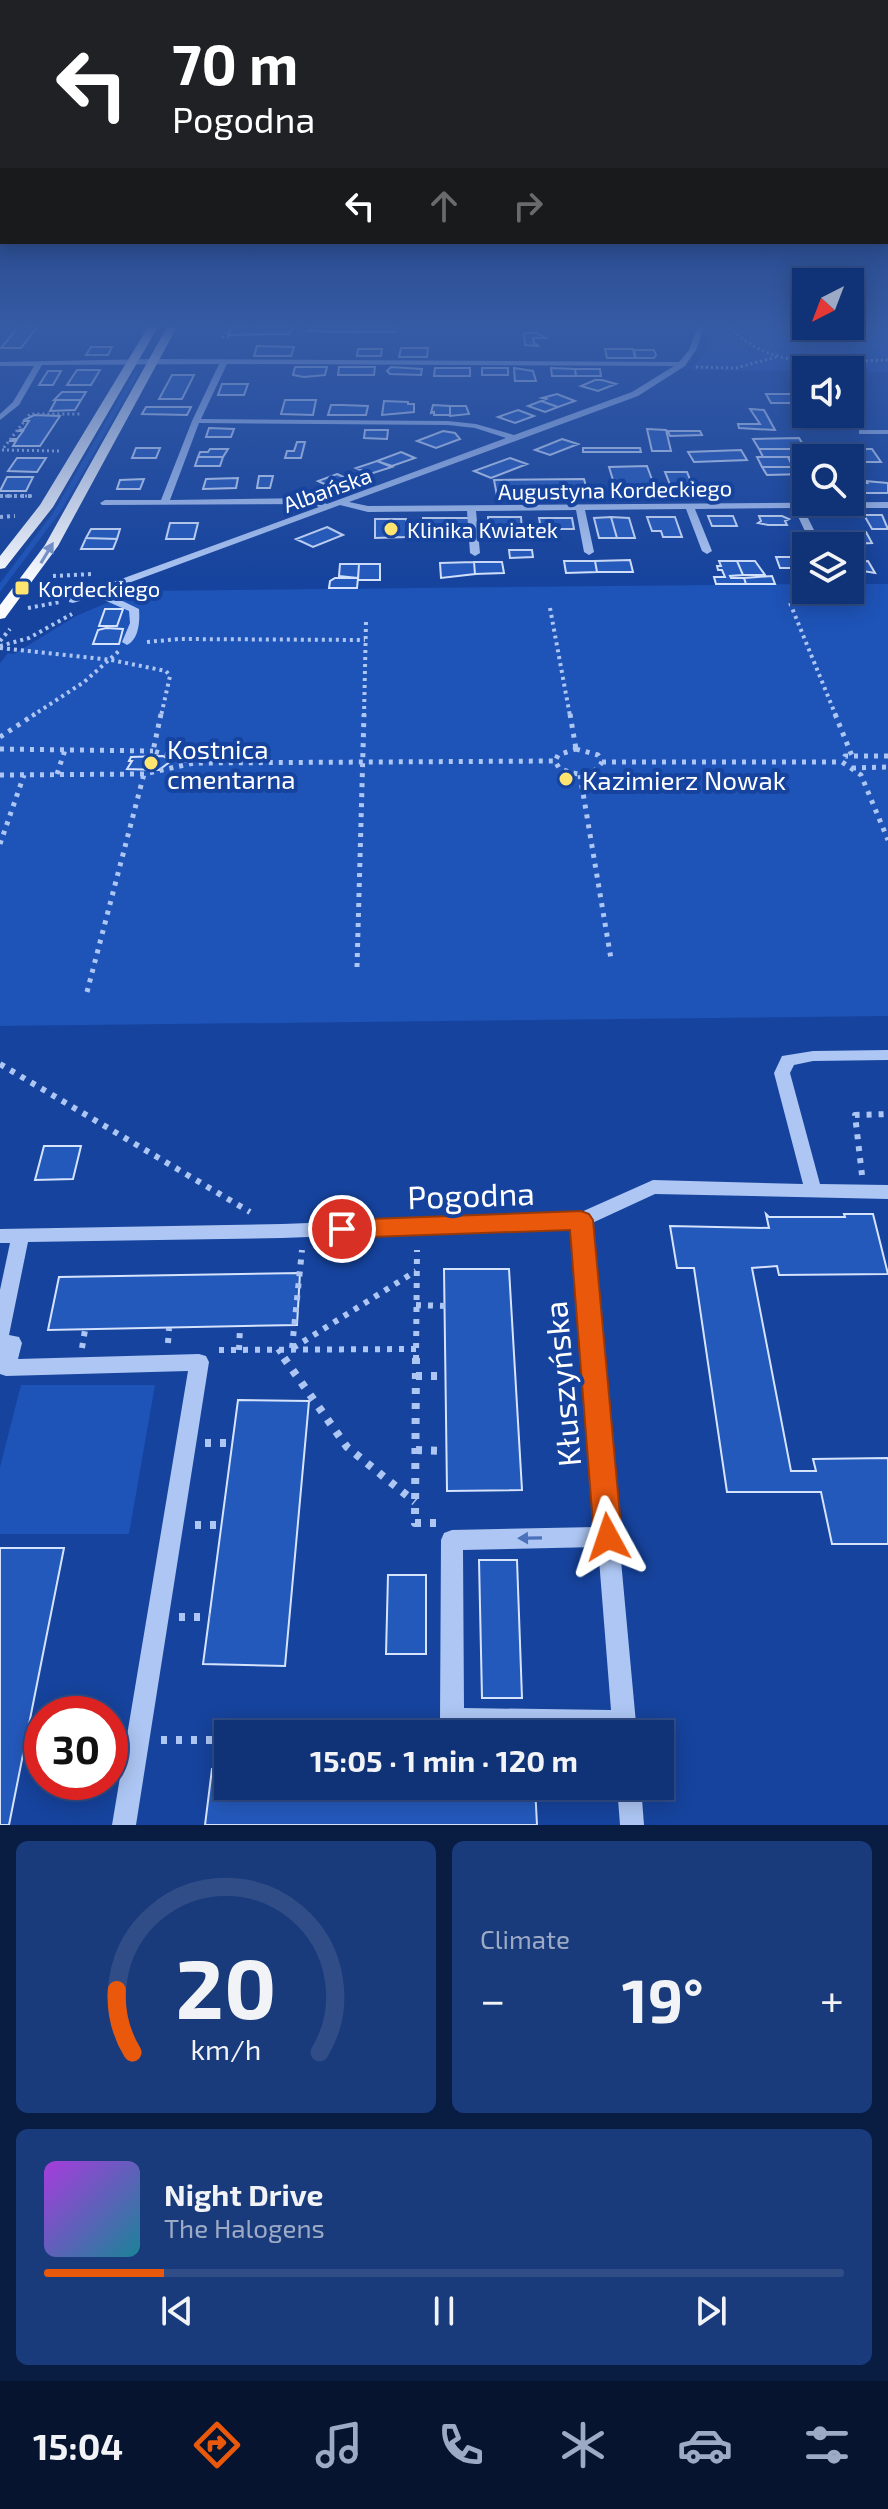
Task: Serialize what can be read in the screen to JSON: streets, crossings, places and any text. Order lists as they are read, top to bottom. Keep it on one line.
{"streets":{"street":["Albańska","Augustyna Kordeckiego","Pogodna","Kłuszyńska"]},"crossings":[["Albańska","Augustyna Kordeckiego"],["Pogodna","Kłuszyńska"]],"places":{"other":["Klinika Kwiatek","Kostnica cmentarna","Kazimierz Nowak"],"transit":["Kordeckiego"]},"north":"bottom left","page":{"turn":["70 m","Pogodna"],"limit":"30","trip":"15:05 · 1 min · 120 m","tile":"Climate","heat":["−","19°","+"],"song":["Night Drive","The Halogens"],"tabs":"15:04","gauge":["20","km/h"]}}
